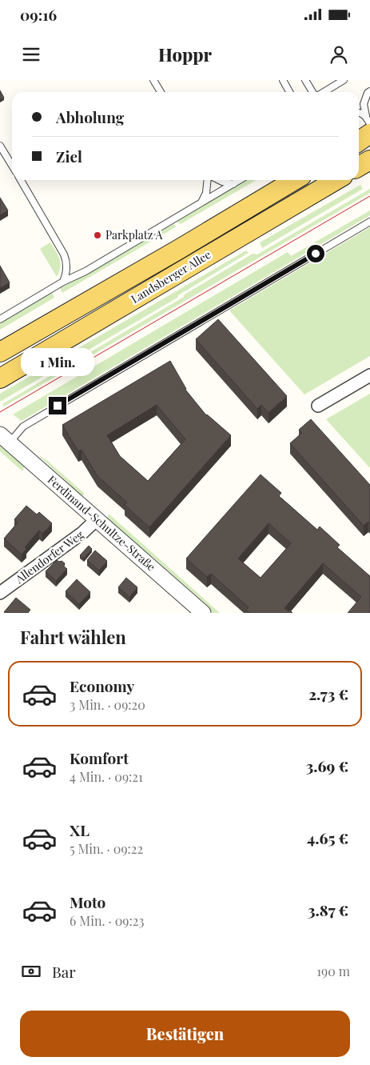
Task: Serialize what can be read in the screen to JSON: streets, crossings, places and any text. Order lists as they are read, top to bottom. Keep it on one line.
{"streets":{"main road":["Landsberger Allee"],"street":["Ferdinand-Schultze-Straße","Allendorfer Weg"]},"crossings":[["Ferdinand-Schultze-Straße","Allendorfer Weg"]],"places":["Parkplatz A"],"page":{"status":"09:16","header":"Hoppr","banner":["Abholung","Ziel"],"bubble":"1 Min.","heading":"Fahrt wählen","list":[{"name":"Economy","note":"3 Min. · 09:20","value":"2.73 €"},{"name":"Komfort","note":"4 Min. · 09:21","value":"3.69 €"},{"name":"XL","note":"5 Min. · 09:22","value":"4.65 €"},{"name":"Moto","note":"6 Min. · 09:23","value":"3.87 €"}],"pay":["Bar","190 m"],"buttons":"Bestätigen"}}
